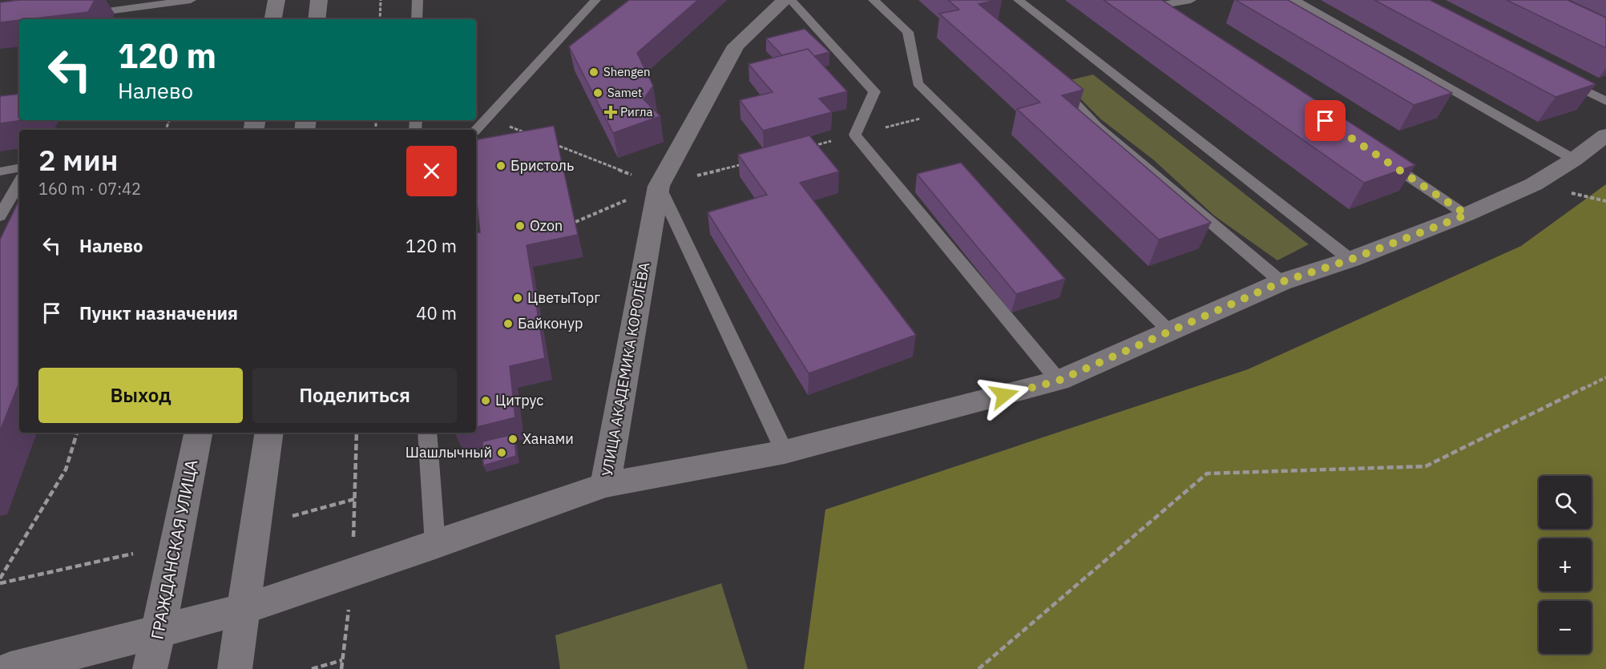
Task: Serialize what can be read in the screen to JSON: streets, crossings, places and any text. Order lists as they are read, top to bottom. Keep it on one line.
{"streets":{"street":["УЛИЦА АКАДЕМИКА КОРОЛЁВА","ГРАЖДАНСКАЯ УЛИЦА"]},"crossings":[["УЛИЦА АКАДЕМИКА КОРОЛЁВА","ГРАЖДАНСКАЯ УЛИЦА"]],"places":{"other":["Shengen","Samet","Бристоль","Ozon","ЦветыТорг","Байконур","Цитрус","Ханами","Шашлычный"],"health":["Ригла"]},"page":{"turn":["120 m","Налево"],"heading":["2 мин","160 m · 07:42"],"list":[{"name":"Налево","value":"120 m"},{"name":"Пункт назначения","value":"40 m"}],"buttons":["Выход","Поделиться"],"map_buttons":["+","−"]}}
